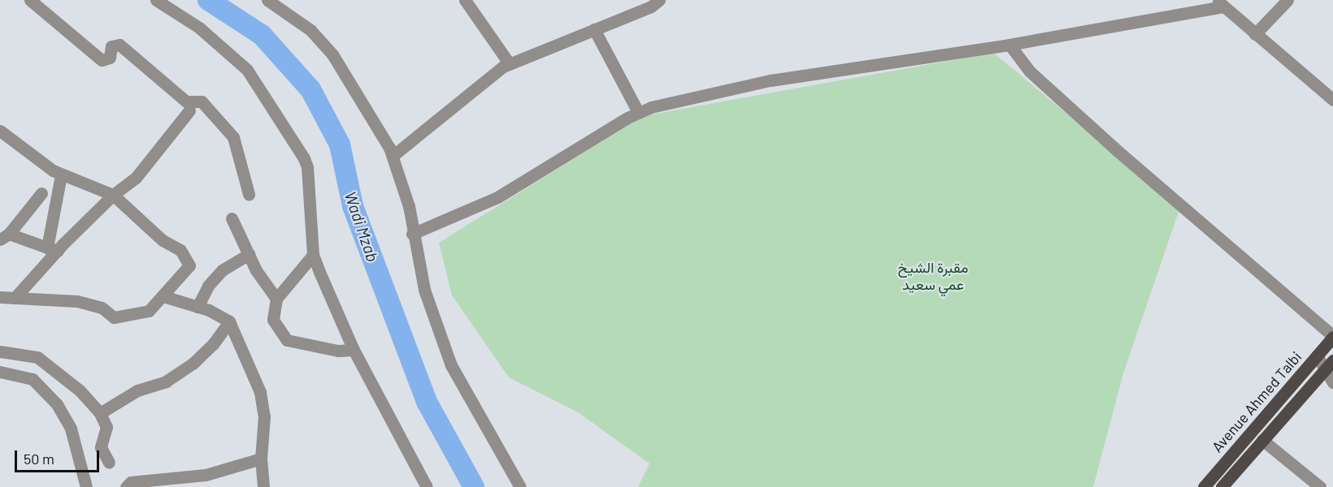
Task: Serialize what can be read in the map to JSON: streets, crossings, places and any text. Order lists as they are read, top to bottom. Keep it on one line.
{"streets":{"main road":["Avenue Ahmed Talbi"]},"water":["Wadi Mzab"],"parks":["مقبرة الشيخ عمي سعيد"],"scale_bar":"50 m"}
